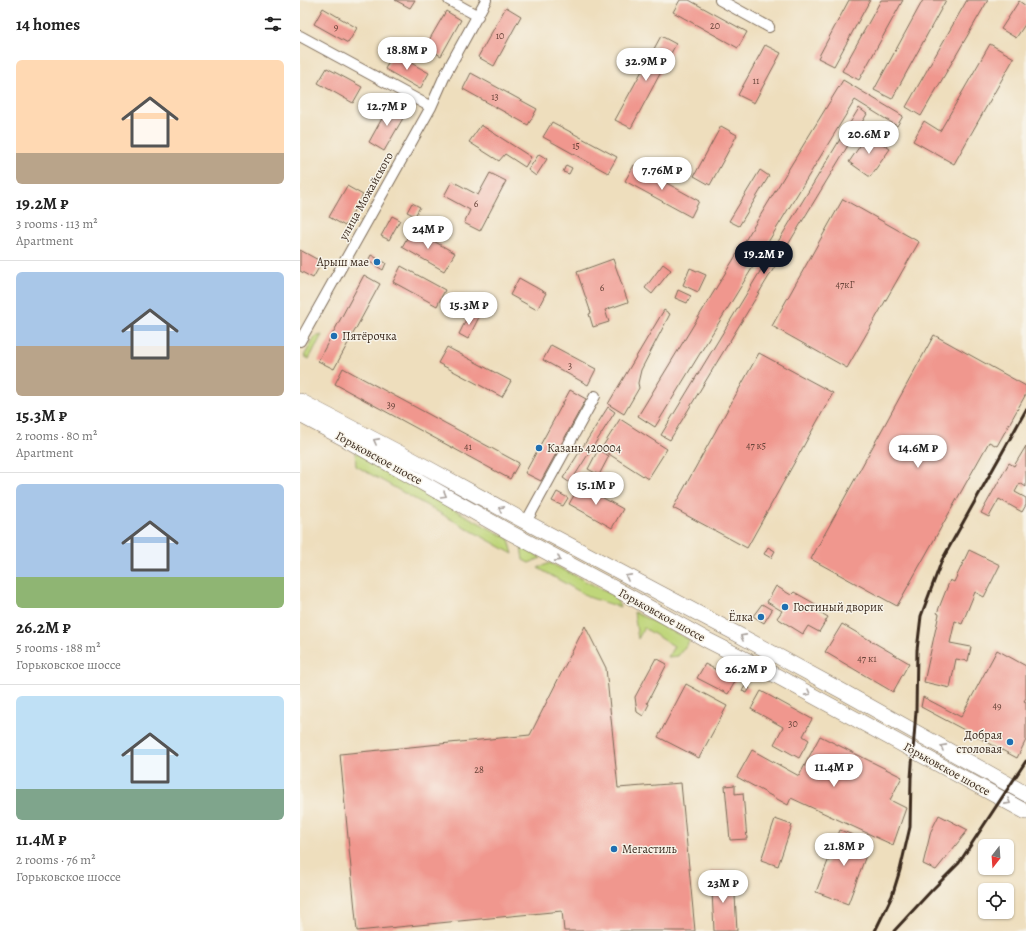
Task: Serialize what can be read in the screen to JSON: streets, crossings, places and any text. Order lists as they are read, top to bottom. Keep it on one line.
{"streets":{"main road":["Горьковское шоссе"],"street":["улица Можайского"]},"places":["Арыш мае","Пятёрочка","Казань 420004","Гостиный дворик","Ёлка","Добрая столовая","Мегастиль"],"house_numbers":["20","9","10","11","13","15","6","47кГ","6","3","39","47 к5","41","47 к1","49","30","28"],"north":"bottom","page":{"heading":"14 homes","price":["18.8M ₽","32.9M ₽","12.7M ₽","20.6M ₽","7.76M ₽","24M ₽","19.2M ₽","15.3M ₽","14.6M ₽","15.1M ₽","26.2M ₽","11.4M ₽","21.8M ₽","23M ₽"],"list":[{"name":"19.2M ₽","note":"3 rooms · 113 m² · Apartment"},{"name":"15.3M ₽","note":"2 rooms · 80 m² · Apartment"},{"name":"26.2M ₽","note":"5 rooms · 188 m² · Горьковское шоссе"},{"name":"11.4M ₽","note":"2 rooms · 76 m² · Горьковское шоссе"}]}}
